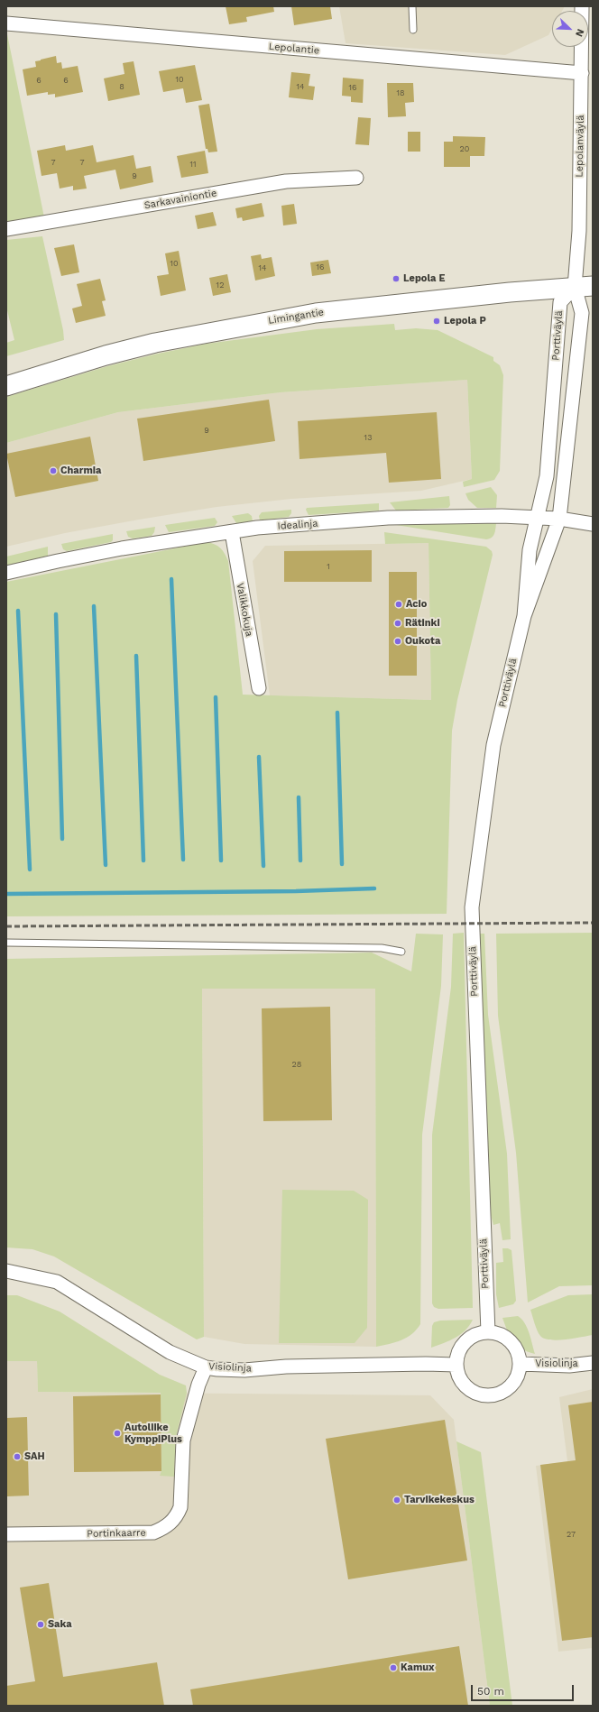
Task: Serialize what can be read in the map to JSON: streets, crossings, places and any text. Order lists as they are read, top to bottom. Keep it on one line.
{"streets":{"main road":["Limingantie"],"street":["Lepolantie","Lepolanväylä","Sarkavainiontie","Porttiväylä","Idealinja","Valikkokuja","Visiolinja","Portinkaarre"]},"crossings":[["Lepolantie","Lepolanväylä"],["Lepolanväylä","Limingantie"],["Lepolanväylä","Porttiväylä"],["Limingantie","Porttiväylä"],["Porttiväylä","Idealinja"],["Porttiväylä","Visiolinja"],["Idealinja","Valikkokuja"],["Visiolinja","Portinkaarre"]],"places":["Lepola E","Lepola P","Charmia","Acio","Rätinki","Oukota","Autoliike KymppiPlus","SAH","Tarvikekeskus","Saka","Kamux"],"house_numbers":["10","6","6","8","14","16","18","20","7","7","11","9","10","16","14","12","9","13","1","28","27"],"scale_bar":"50 m","north":"bottom right"}
